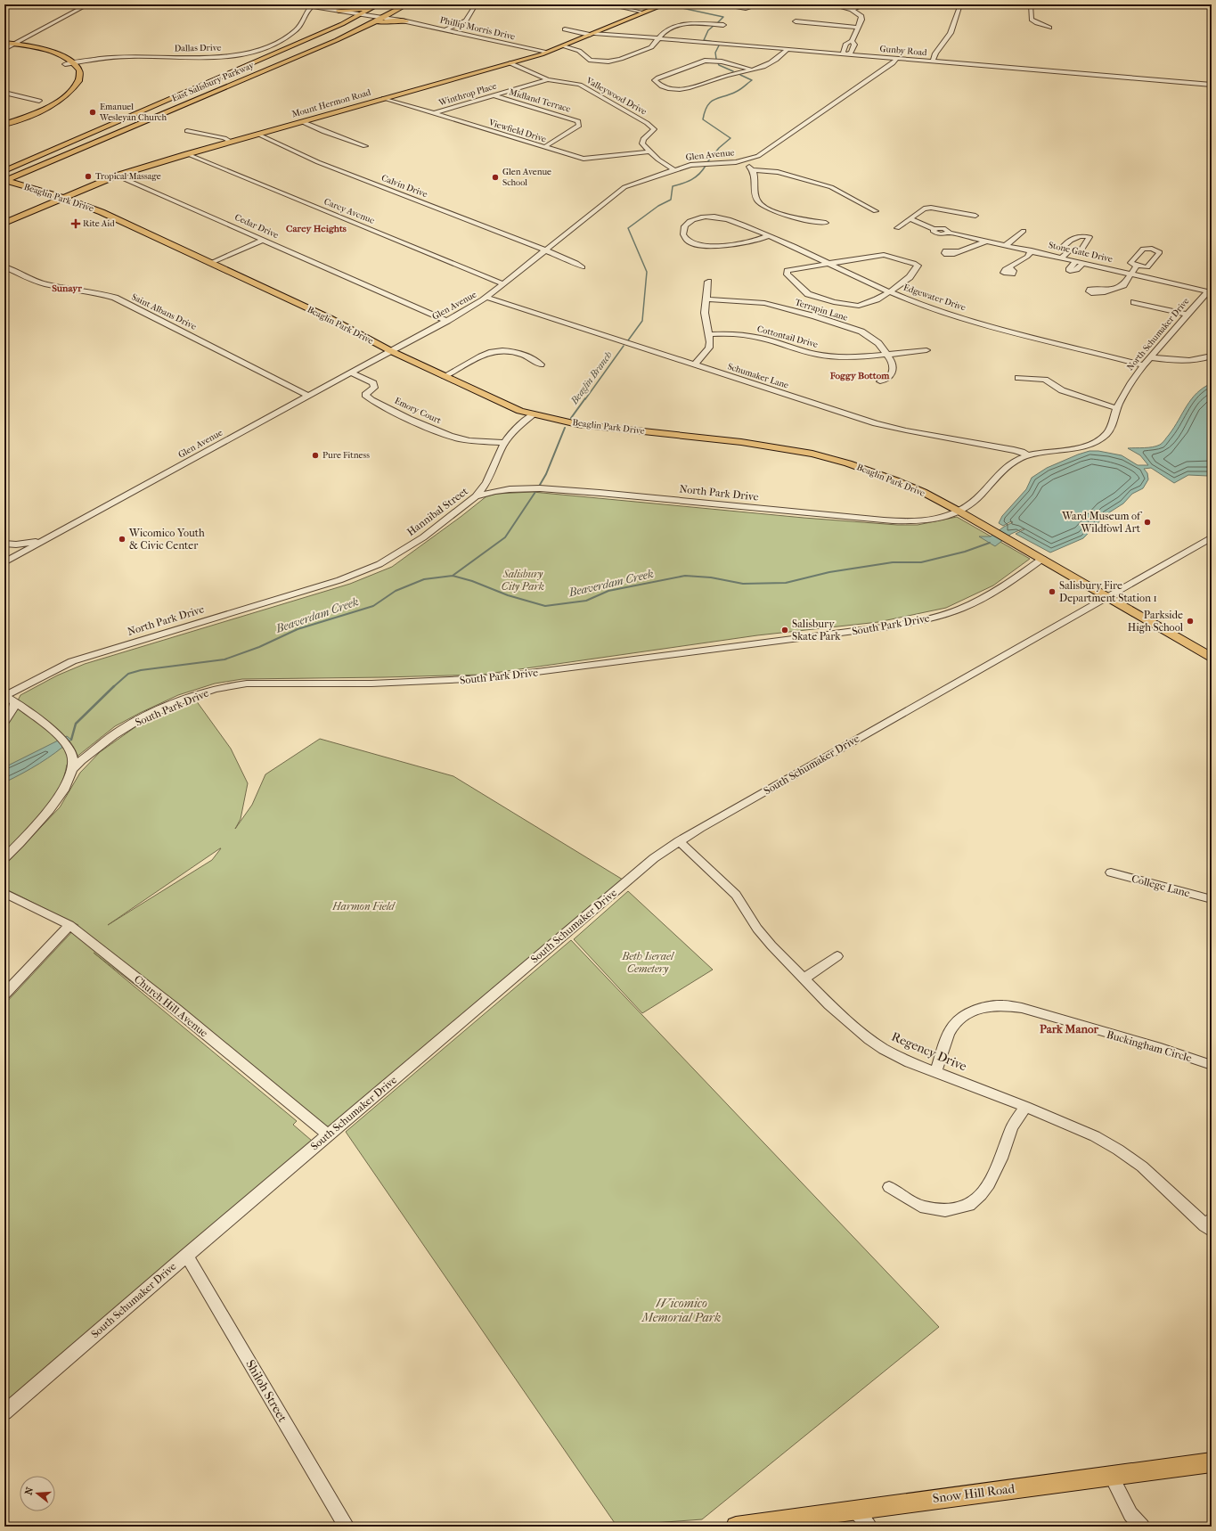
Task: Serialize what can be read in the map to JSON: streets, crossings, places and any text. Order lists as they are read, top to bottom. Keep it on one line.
{"streets":{"main road":["East Salisbury Parkway","Mount Hermon Road","Beaglin Park Drive","Snow Hill Road"],"street":["Phillip Morris Drive","Dallas Drive","Gunby Road","Winthrop Place","Valleywood Drive","Midland Terrace","Viewfield Drive","Glen Avenue","Calvin Drive","Carey Avenue","Cedar Drive","Stone Gate Drive","Edgewater Drive","Terrapin Lane","Saint Albans Drive","North Schumaker Drive","Cottontail Drive","Schumaker Lane","Emory Court","North Park Drive","Hannibal Street","South Park Drive","South Schumaker Drive","College Lane","Church Hill Avenue","Buckingham Circle","Regency Drive","Shiloh Street"]},"crossings":[["Phillip Morris Drive","Dallas Drive"],["Phillip Morris Drive","East Salisbury Parkway"],["Phillip Morris Drive","Mount Hermon Road"],["Gunby Road","Mount Hermon Road"],["Gunby Road","Glen Avenue"],["East Salisbury Parkway","Beaglin Park Drive"],["Winthrop Place","Valleywood Drive"],["Winthrop Place","Midland Terrace"],["Winthrop Place","Viewfield Drive"],["Valleywood Drive","Mount Hermon Road"],["Valleywood Drive","Viewfield Drive"],["Midland Terrace","Viewfield Drive"],["Mount Hermon Road","Viewfield Drive"],["Mount Hermon Road","Calvin Drive"],["Mount Hermon Road","Beaglin Park Drive"],["Mount Hermon Road","Carey Avenue"],["Mount Hermon Road","Cedar Drive"],["Glen Avenue","Calvin Drive"],["Glen Avenue","Beaglin Park Drive"],["Glen Avenue","Carey Avenue"],["Glen Avenue","Cedar Drive"],["Glen Avenue","Saint Albans Drive"],["Glen Avenue","Schumaker Lane"],["Glen Avenue","Emory Court"],["Beaglin Park Drive","North Schumaker Drive"],["Beaglin Park Drive","North Park Drive"],["Beaglin Park Drive","Hannibal Street"],["Beaglin Park Drive","South Park Drive"],["Beaglin Park Drive","South Schumaker Drive"],["Stone Gate Drive","North Schumaker Drive"],["Edgewater Drive","North Schumaker Drive"],["Terrapin Lane","Cottontail Drive"],["North Schumaker Drive","Schumaker Lane"],["North Schumaker Drive","North Park Drive"],["Emory Court","Hannibal Street"],["North Park Drive","Hannibal Street"],["South Schumaker Drive","Church Hill Avenue"],["South Schumaker Drive","Regency Drive"],["South Schumaker Drive","Shiloh Street"],["Buckingham Circle","Regency Drive"]],"districts":["Carey Heights","Sunayr","Foggy Bottom","Park Manor"],"water":["Beaglin Branch","Beaverdam Creek"],"parks":["Salisbury City Park","Harmon Field","Beth Iserael Cemetery","Wicomico Memorial Park"],"places":{"other":["Emanuel Wesleyan Church","Tropical Massage","Glen Avenue School","Pure Fitness","Ward Museum of Wildfowl Art","Wicomico Youth & Civic Center","Salisbury Fire Department Station 1","Parkside High School","Salisbury Skate Park"],"health":["Rite Aid"]},"north":"left"}
